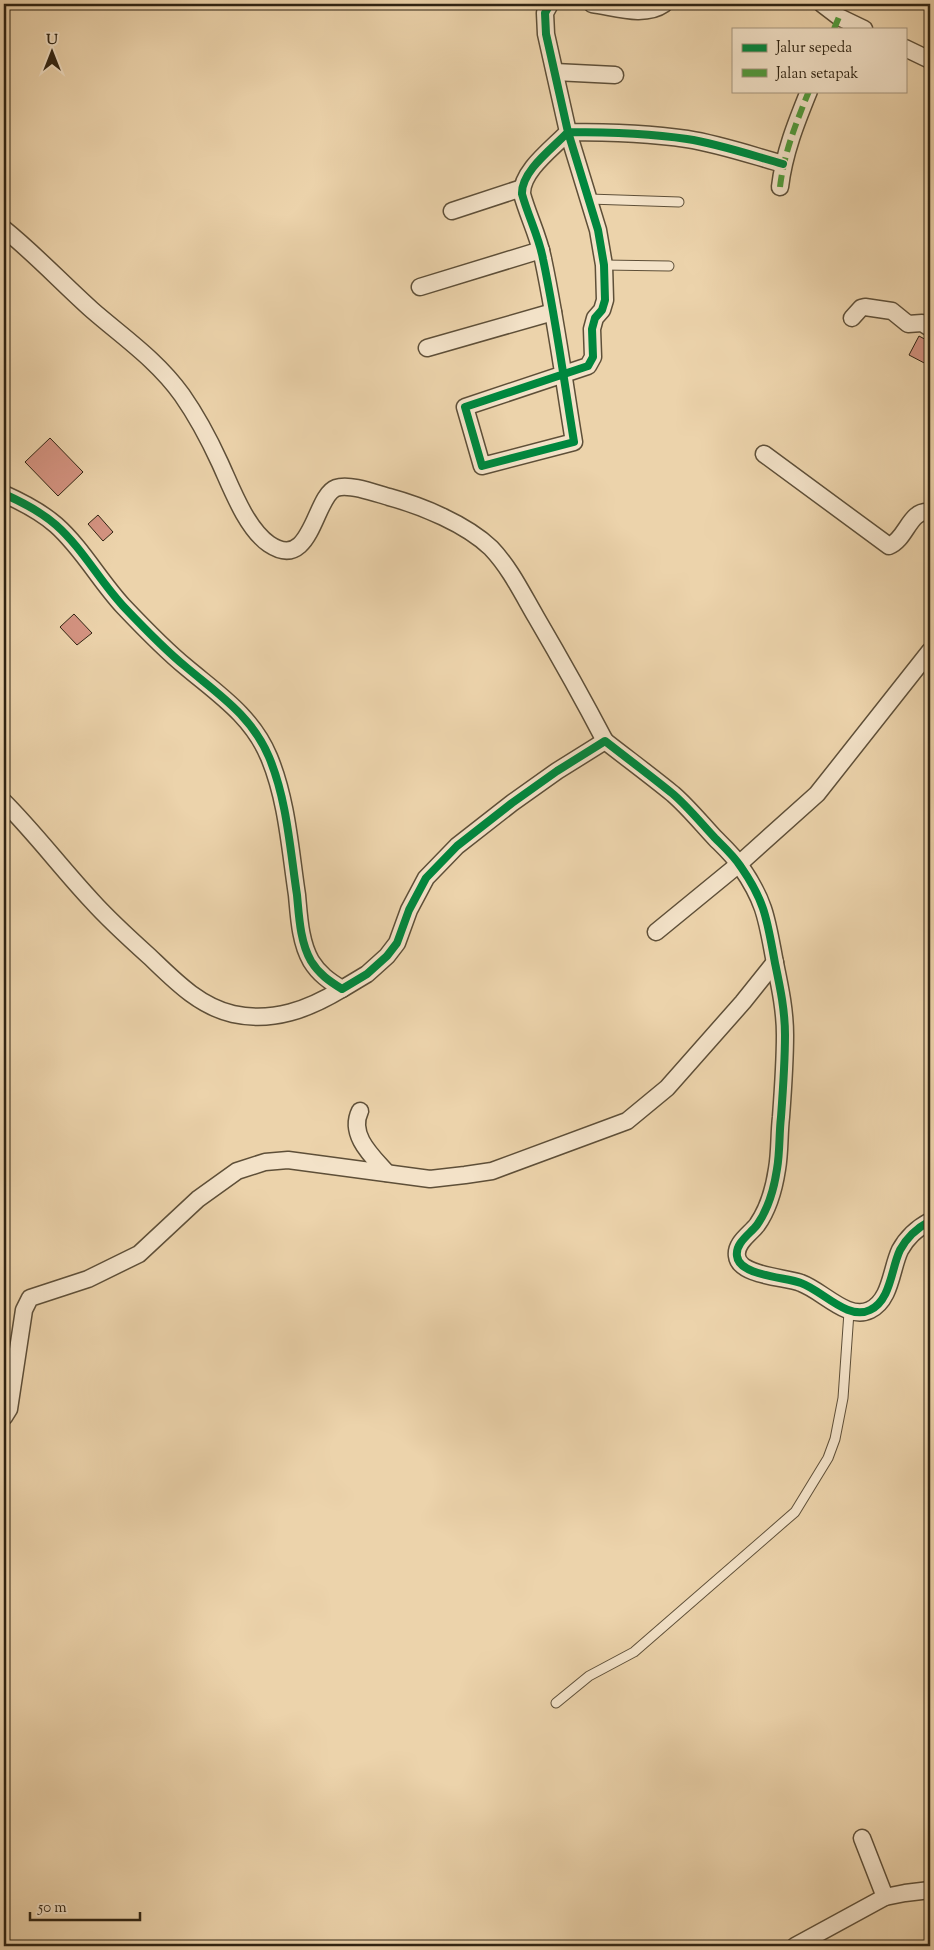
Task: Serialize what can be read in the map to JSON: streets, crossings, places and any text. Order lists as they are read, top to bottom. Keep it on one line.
{"legend":["Jalur sepeda","Jalan setapak"],"scale_bar":"50 m","north":"top"}
